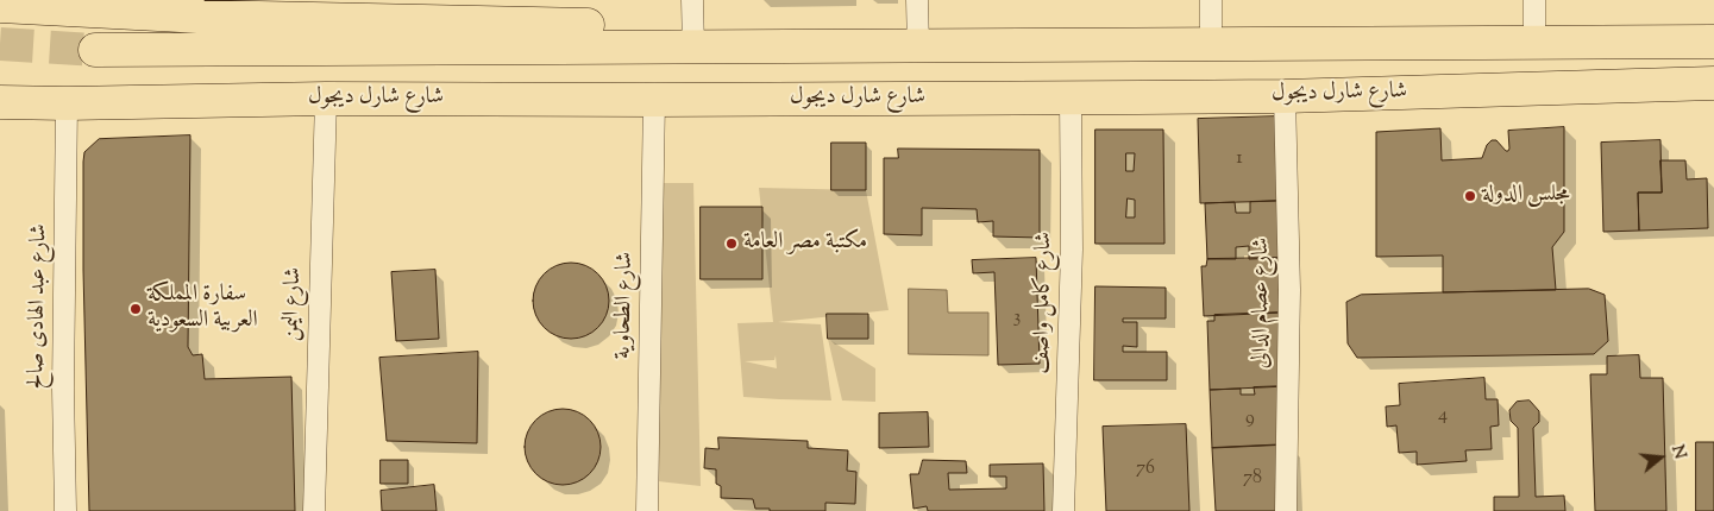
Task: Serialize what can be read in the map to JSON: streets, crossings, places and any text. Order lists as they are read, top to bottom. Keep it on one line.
{"streets":{"main road":["شارع شارل ديجول"],"street":["شارع كامل واصف","شارع عصام الدالى","شارع اليمن","شارع الطحاوية","شارع عبد الهادى صالح"]},"crossings":[["شارع شارل ديجول","شارع كامل واصف"],["شارع شارل ديجول","شارع عصام الدالى"],["شارع شارل ديجول","شارع اليمن"],["شارع شارل ديجول","شارع الطحاوية"],["شارع شارل ديجول","شارع عبد الهادى صالح"]],"places":["مجلس الدولة","مكتبة مصر العامة","سفارة المملكة العربية السعودية"],"house_numbers":["1","3","4","9","76","78"],"north":"right"}
